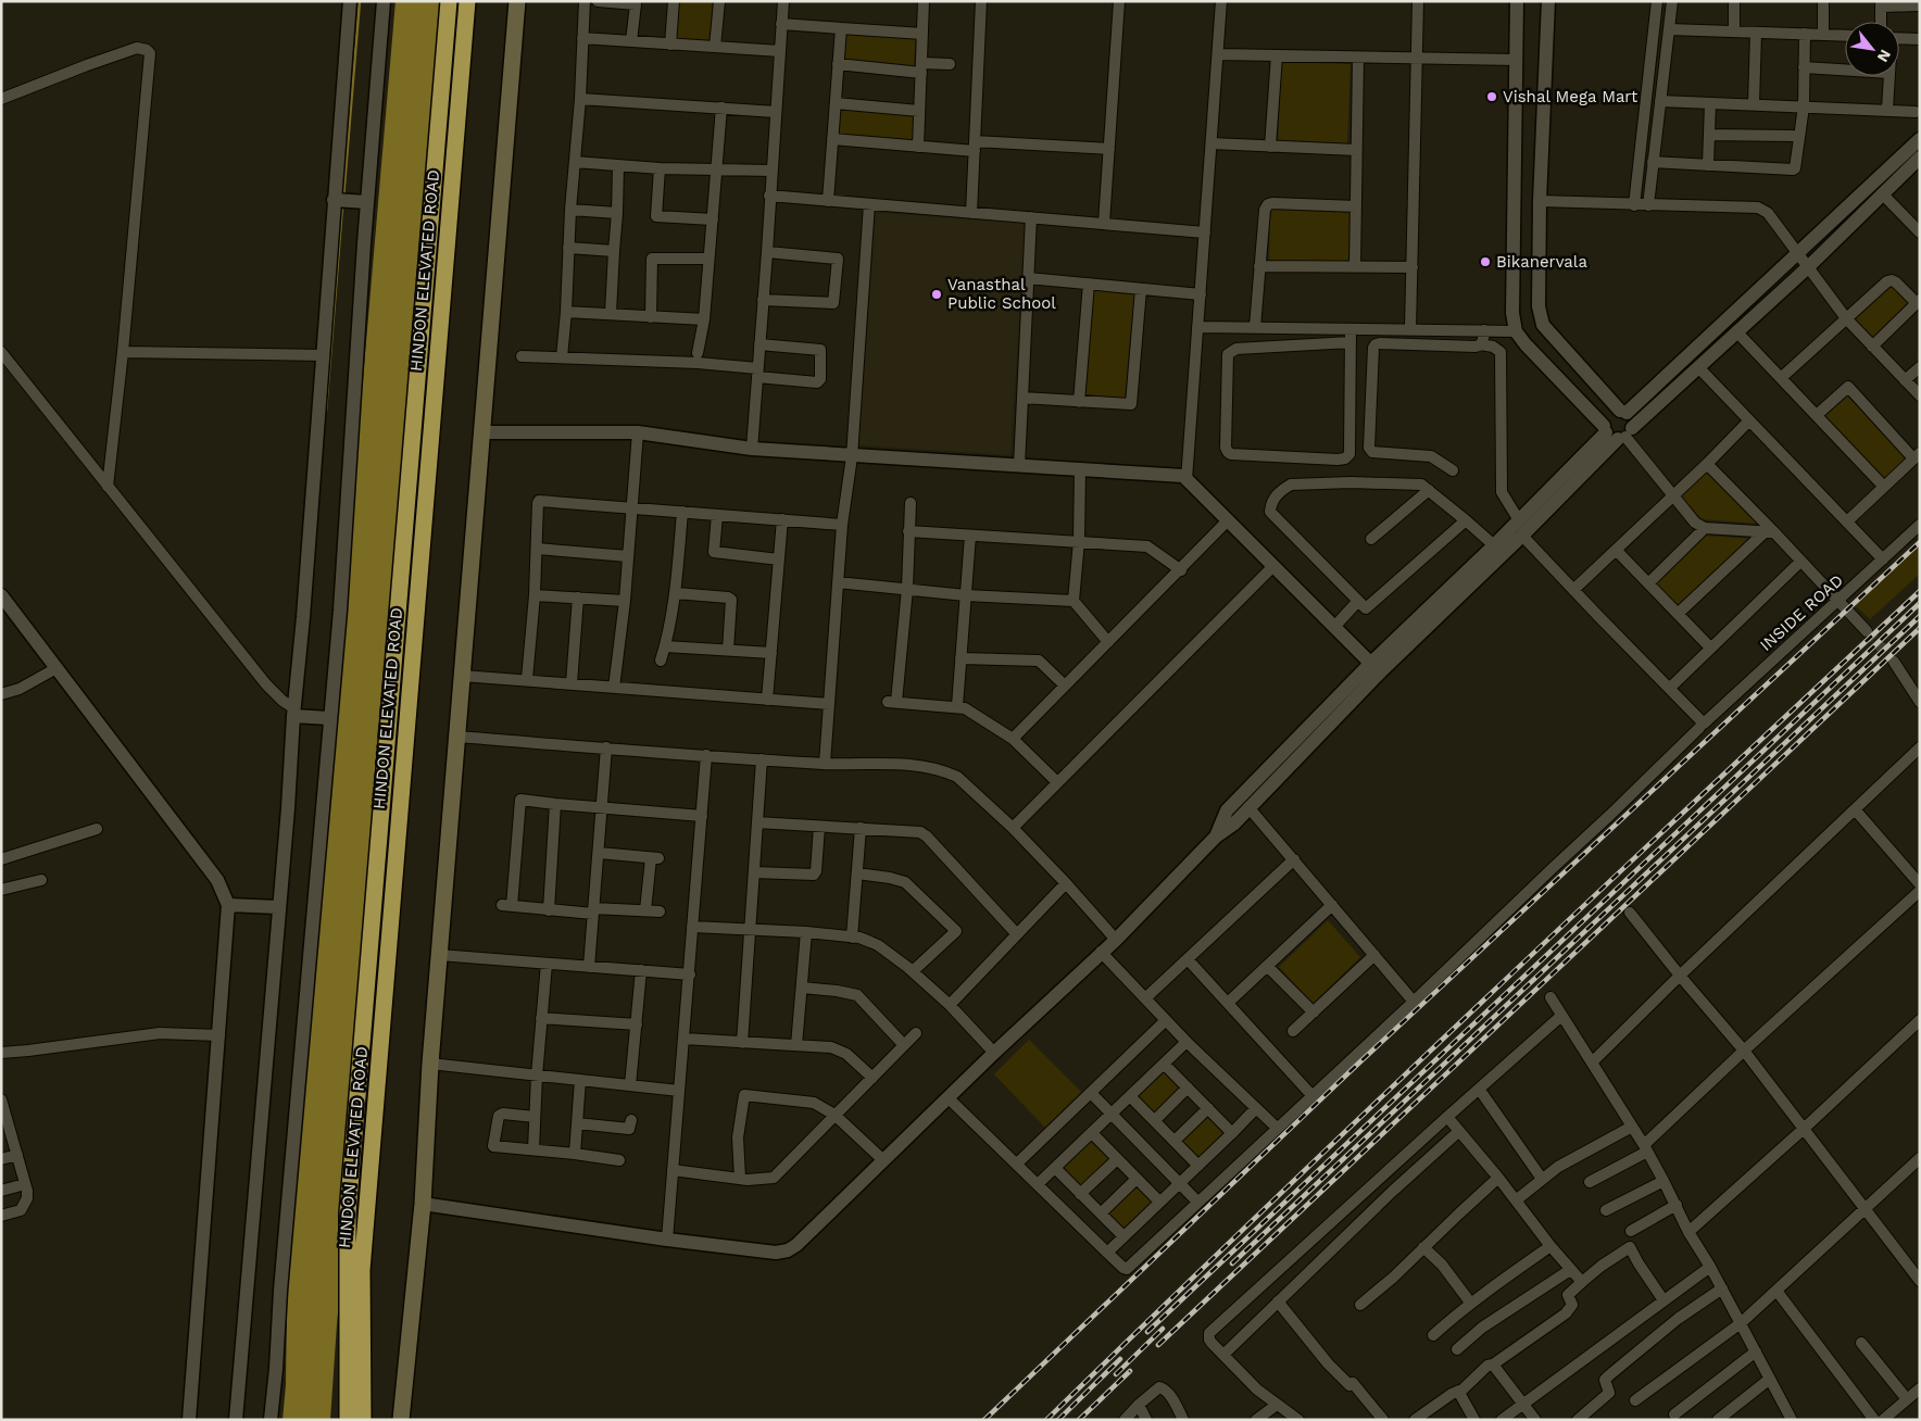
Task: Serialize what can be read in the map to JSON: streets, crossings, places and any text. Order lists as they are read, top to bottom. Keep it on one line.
{"streets":{"highway":["HINDON ELEVATED ROAD"],"street":["INSIDE ROAD"]},"places":["Vishal Mega Mart","Bikanervala","Vanasthal Public School"],"north":"bottom right"}
